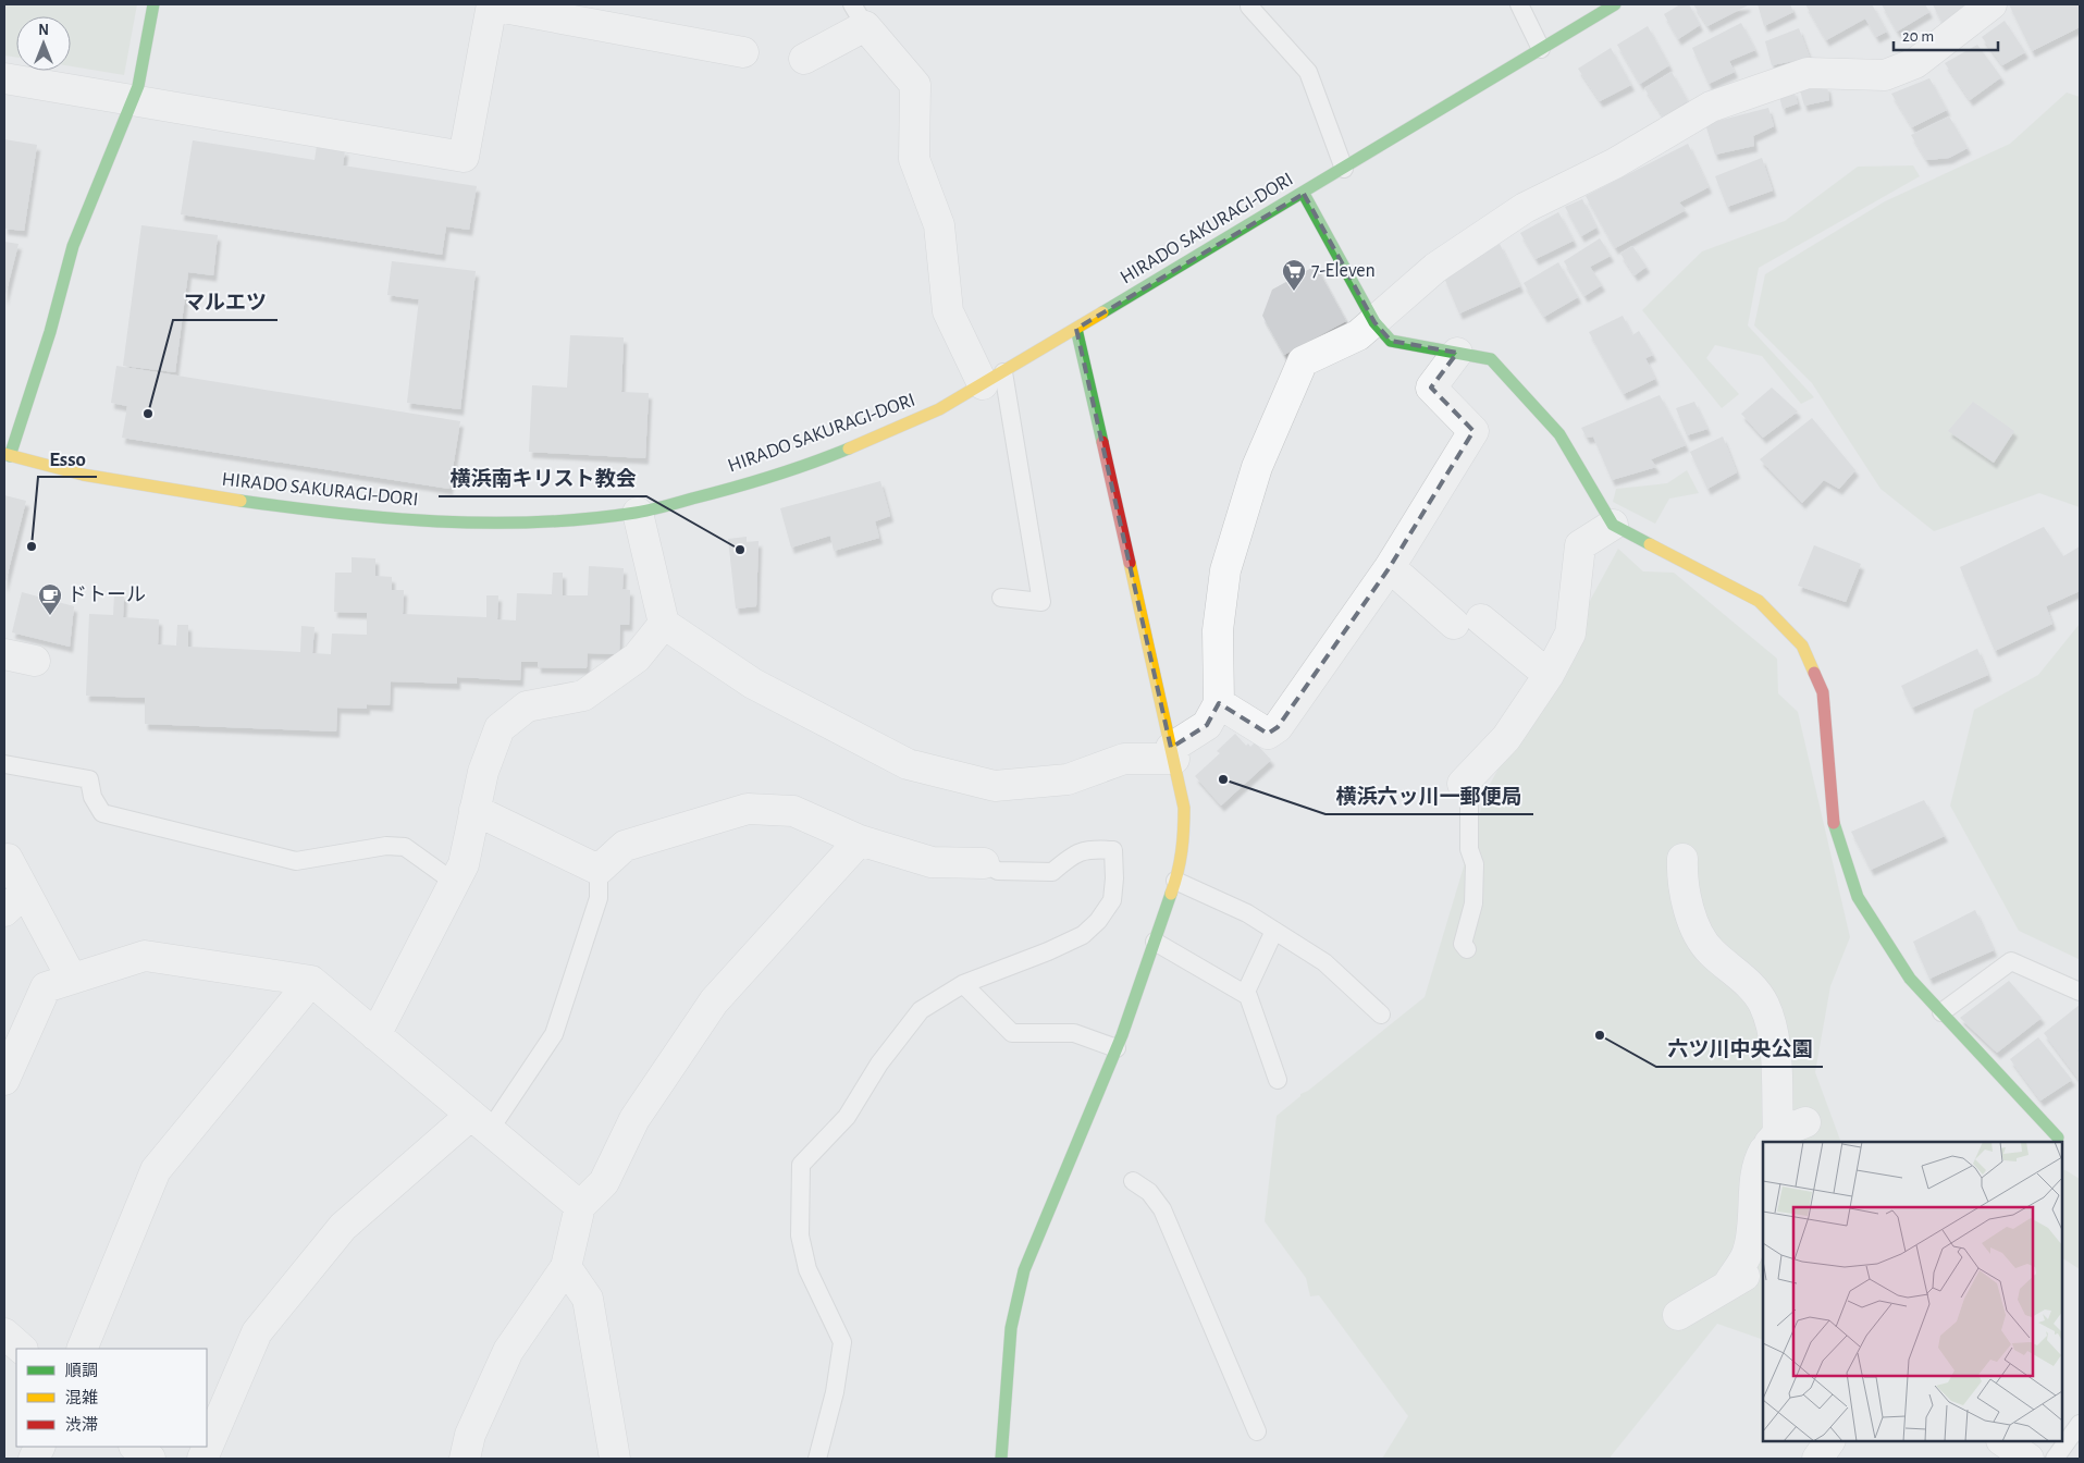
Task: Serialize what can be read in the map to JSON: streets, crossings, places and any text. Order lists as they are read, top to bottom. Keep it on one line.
{"streets":{"street":["HIRADO SAKURAGI-DORI"]},"places":{"supermarket":["7-Eleven"],"other":["マルエツ","Esso","横浜南キリスト教会","横浜六ッ川一郵便局","六ツ川中央公園"],"cafe":["ドトール"]},"legend":["順調","混雑","渋滞"],"scale_bar":"20 m","north":"top"}
